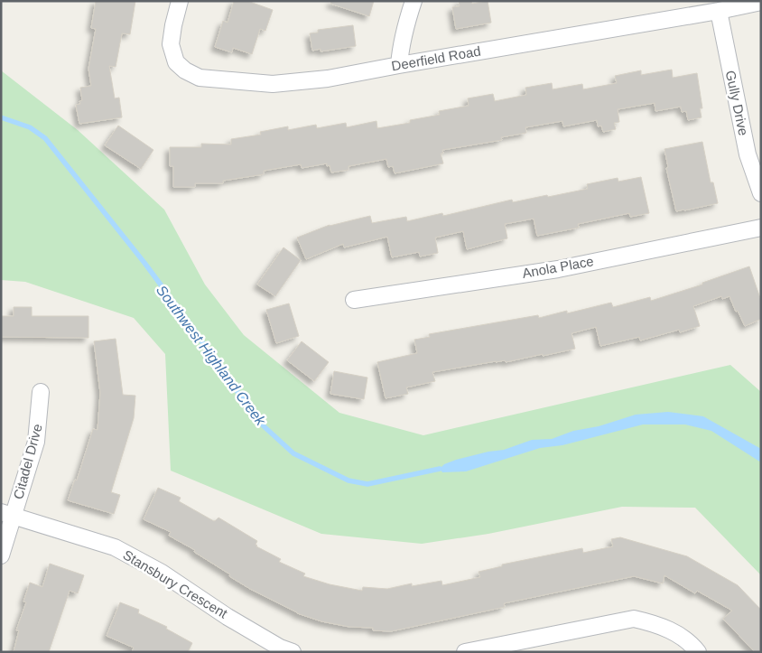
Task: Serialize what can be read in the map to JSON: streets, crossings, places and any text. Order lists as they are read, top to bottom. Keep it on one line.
{"streets":{"street":["Deerfield Road","Gully Drive","Anola Place","Citadel Drive","Stansbury Crescent"]},"crossings":[["Deerfield Road","Gully Drive"],["Citadel Drive","Stansbury Crescent"]],"water":["Southwest Highland Creek"]}
